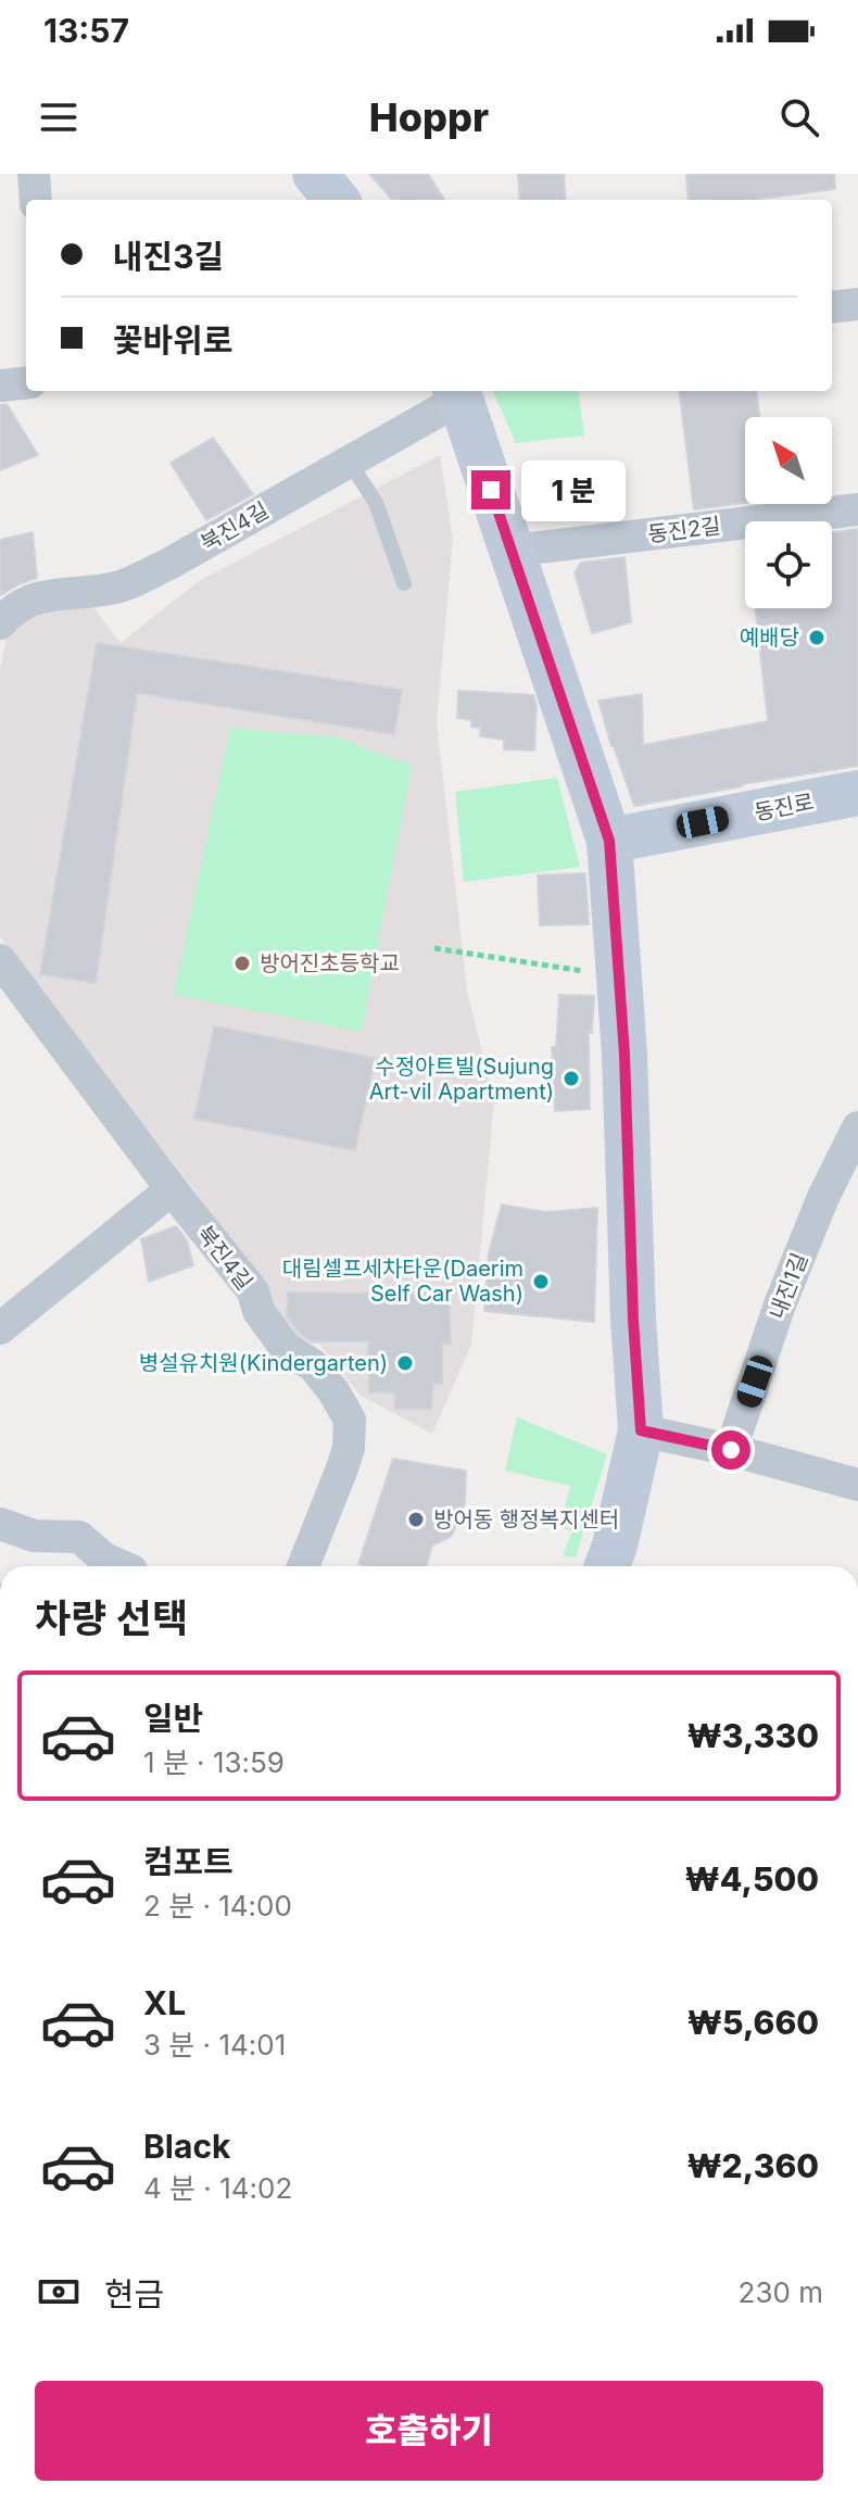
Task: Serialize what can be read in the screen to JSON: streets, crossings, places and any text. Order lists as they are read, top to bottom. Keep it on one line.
{"streets":{"street":["북진4길","동진2길","동진로","내진1길"]},"places":["예배당","방어진초등학교","수정아트빌(Sujung Art-vil Apartment)","대림셀프세차타운(Daerim Self Car Wash)","병설유치원(Kindergarten)","방어동 행정복지센터"],"north":"top left","page":{"status":"13:57","header":"Hoppr","banner":["내진3길","꽃바위로"],"bubble":"1 분","heading":"차량 선택","list":[{"name":"일반","note":"1 분 · 13:59","value":"₩3,330"},{"name":"컴포트","note":"2 분 · 14:00","value":"₩4,500"},{"name":"XL","note":"3 분 · 14:01","value":"₩5,660"},{"name":"Black","note":"4 분 · 14:02","value":"₩2,360"}],"pay":["현금","230 m"],"buttons":"호출하기"}}
